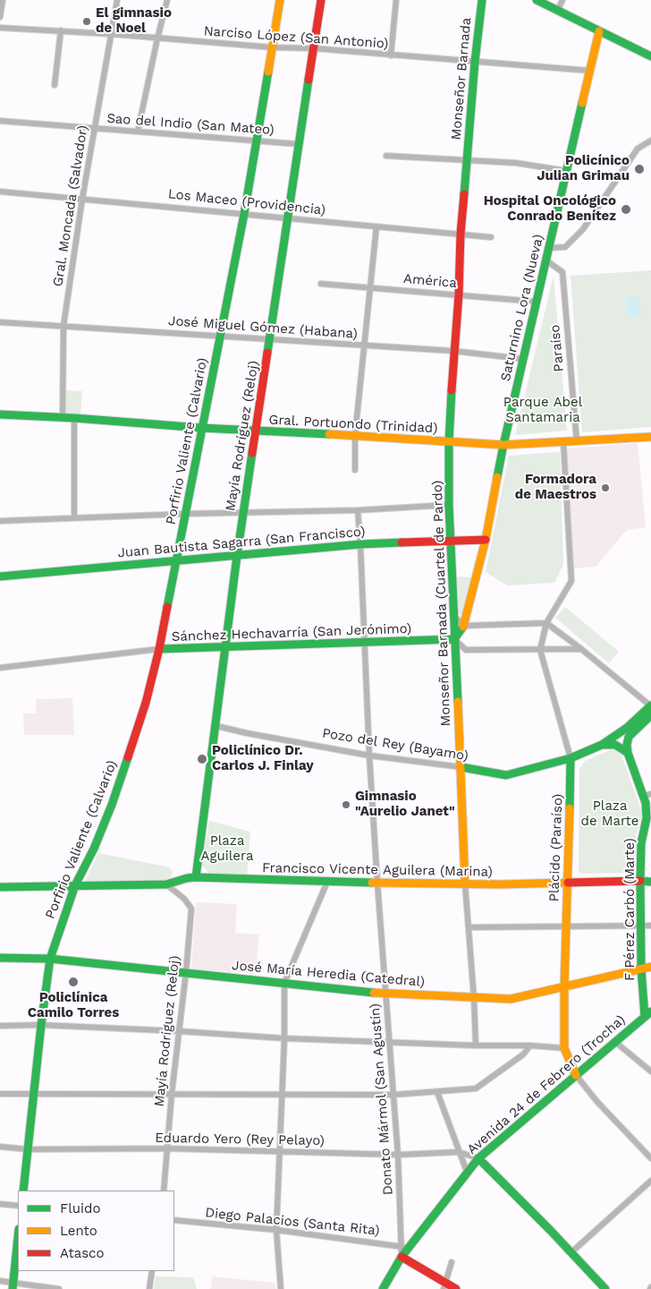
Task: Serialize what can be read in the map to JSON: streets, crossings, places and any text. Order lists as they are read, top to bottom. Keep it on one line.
{"streets":{"street":["Narciso López (San Antonio)","Monseñor Barnada","Sao del Indio (San Mateo)","Los Maceo (Providencia)","Gral. Moncada (Salvador)","América","Saturnino Lora (Nueva)","José Miguel Gómez (Habana)","Paraíso","Gral. Portuondo (Trinidad)","Mayía Rodríguez (Reloj)","Porfirio Valiente (Calvario)","Juan Bautista Sagarra (San Francisco)","Monseñor Barnada (Cuartel de Pardo)","Sánchez Hechavarría (San Jerónimo)","Pozo del Rey (Bayamo)","Plácido (Paraíso)","Francisco Vicente Aguilera (Marina)","F Pérez Carbó (Marte)","José María Heredia (Catedral)","Avenida 24 de Febrero (Trocha)","Donato Mármol (San Agustín)","Eduardo Yero (Rey Pelayo)","Diego Palacios (Santa Rita)"]},"crossings":[["Narciso López (San Antonio)","Monseñor Barnada"],["Narciso López (San Antonio)","Gral. Moncada (Salvador)"],["Narciso López (San Antonio)","Saturnino Lora (Nueva)"],["Narciso López (San Antonio)","Mayía Rodríguez (Reloj)"],["Narciso López (San Antonio)","Porfirio Valiente (Calvario)"],["Monseñor Barnada","Monseñor Barnada (Cuartel de Pardo)"],["Sao del Indio (San Mateo)","Gral. Moncada (Salvador)"],["Sao del Indio (San Mateo)","Mayía Rodríguez (Reloj)"],["Sao del Indio (San Mateo)","Porfirio Valiente (Calvario)"],["Los Maceo (Providencia)","Gral. Moncada (Salvador)"],["Los Maceo (Providencia)","Mayía Rodríguez (Reloj)"],["Los Maceo (Providencia)","Porfirio Valiente (Calvario)"],["Los Maceo (Providencia)","Monseñor Barnada (Cuartel de Pardo)"],["Gral. Moncada (Salvador)","José Miguel Gómez (Habana)"],["Gral. Moncada (Salvador)","Gral. Portuondo (Trinidad)"],["América","Saturnino Lora (Nueva)"],["América","Monseñor Barnada (Cuartel de Pardo)"],["Saturnino Lora (Nueva)","José Miguel Gómez (Habana)"],["Saturnino Lora (Nueva)","Paraíso"],["Saturnino Lora (Nueva)","Gral. Portuondo (Trinidad)"],["Saturnino Lora (Nueva)","Juan Bautista Sagarra (San Francisco)"],["Saturnino Lora (Nueva)","Monseñor Barnada (Cuartel de Pardo)"],["Saturnino Lora (Nueva)","Sánchez Hechavarría (San Jerónimo)"],["José Miguel Gómez (Habana)","Mayía Rodríguez (Reloj)"],["José Miguel Gómez (Habana)","Porfirio Valiente (Calvario)"],["José Miguel Gómez (Habana)","Monseñor Barnada (Cuartel de Pardo)"],["Paraíso","Gral. Portuondo (Trinidad)"],["Gral. Portuondo (Trinidad)","Mayía Rodríguez (Reloj)"],["Gral. Portuondo (Trinidad)","Porfirio Valiente (Calvario)"],["Gral. Portuondo (Trinidad)","Monseñor Barnada (Cuartel de Pardo)"],["Mayía Rodríguez (Reloj)","Juan Bautista Sagarra (San Francisco)"],["Mayía Rodríguez (Reloj)","Sánchez Hechavarría (San Jerónimo)"],["Mayía Rodríguez (Reloj)","Pozo del Rey (Bayamo)"],["Mayía Rodríguez (Reloj)","Francisco Vicente Aguilera (Marina)"],["Mayía Rodríguez (Reloj)","José María Heredia (Catedral)"],["Mayía Rodríguez (Reloj)","Eduardo Yero (Rey Pelayo)"],["Porfirio Valiente (Calvario)","Juan Bautista Sagarra (San Francisco)"],["Porfirio Valiente (Calvario)","Sánchez Hechavarría (San Jerónimo)"],["Porfirio Valiente (Calvario)","Francisco Vicente Aguilera (Marina)"],["Porfirio Valiente (Calvario)","José María Heredia (Catedral)"],["Porfirio Valiente (Calvario)","Eduardo Yero (Rey Pelayo)"],["Juan Bautista Sagarra (San Francisco)","Monseñor Barnada (Cuartel de Pardo)"],["Juan Bautista Sagarra (San Francisco)","Donato Mármol (San Agustín)"],["Monseñor Barnada (Cuartel de Pardo)","Sánchez Hechavarría (San Jerónimo)"],["Monseñor Barnada (Cuartel de Pardo)","Pozo del Rey (Bayamo)"],["Monseñor Barnada (Cuartel de Pardo)","Francisco Vicente Aguilera (Marina)"],["Monseñor Barnada (Cuartel de Pardo)","José María Heredia (Catedral)"],["Sánchez Hechavarría (San Jerónimo)","Donato Mármol (San Agustín)"],["Pozo del Rey (Bayamo)","Plácido (Paraíso)"],["Pozo del Rey (Bayamo)","Donato Mármol (San Agustín)"],["Plácido (Paraíso)","Francisco Vicente Aguilera (Marina)"],["Plácido (Paraíso)","José María Heredia (Catedral)"],["Plácido (Paraíso)","Avenida 24 de Febrero (Trocha)"],["Francisco Vicente Aguilera (Marina)","F Pérez Carbó (Marte)"],["Francisco Vicente Aguilera (Marina)","Donato Mármol (San Agustín)"],["F Pérez Carbó (Marte)","José María Heredia (Catedral)"],["F Pérez Carbó (Marte)","Avenida 24 de Febrero (Trocha)"],["José María Heredia (Catedral)","Donato Mármol (San Agustín)"],["Avenida 24 de Febrero (Trocha)","Donato Mármol (San Agustín)"],["Avenida 24 de Febrero (Trocha)","Eduardo Yero (Rey Pelayo)"],["Avenida 24 de Febrero (Trocha)","Diego Palacios (Santa Rita)"],["Donato Mármol (San Agustín)","Eduardo Yero (Rey Pelayo)"],["Donato Mármol (San Agustín)","Diego Palacios (Santa Rita)"]],"parks":["Parque Abel Santamaria","Plaza de Marte","Plaza Aguilera"],"places":["El gimnasio de Noel","Policínico Julian Grimau","Hospital Oncológico Conrado Benítez","Formadora de Maestros","Policlínico Dr. Carlos J. Finlay","Gimnasio \"Aurelio Janet\"","Policlínica Camilo Torres"],"legend":["Fluido","Lento","Atasco"]}
